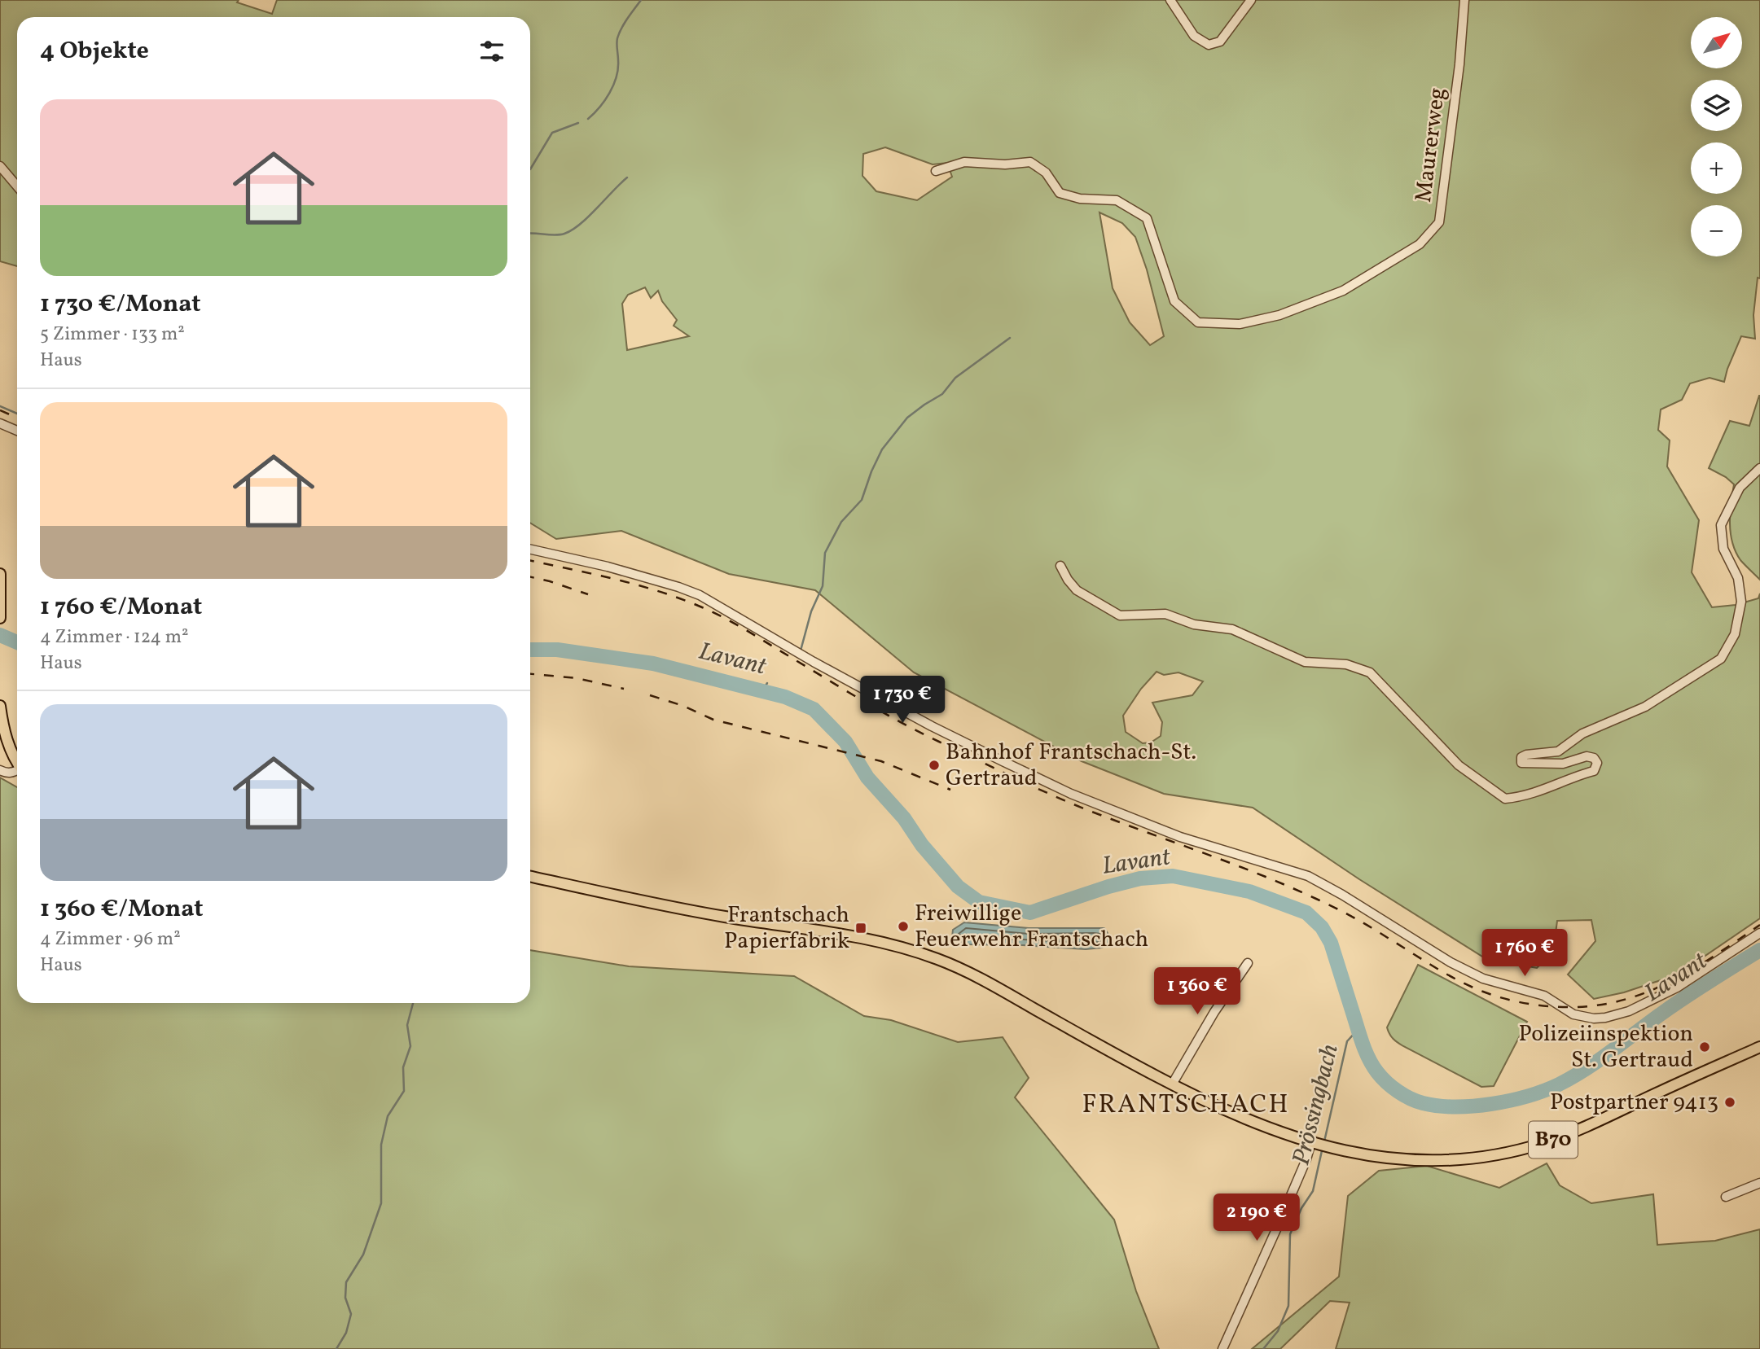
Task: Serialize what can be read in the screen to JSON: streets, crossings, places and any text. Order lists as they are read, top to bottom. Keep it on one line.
{"streets":{"main road":["B70"],"street":["Maurerweg"]},"districts":["FRANTSCHACH"],"water":["Lavant","Prössingbach"],"places":{"other":["Bahnhof Frantschach-St. Gertraud","Freiwillige Feuerwehr Frantschach","Polizeiinspektion St. Gertraud","Postpartner 9413"],"transit":["Frantschach Papierfabrik"]},"north":"top right","page":{"map_buttons":["+","−"],"heading":"4 Objekte","list":[{"name":"1 730 €/Monat","note":"5 Zimmer · 133 m² · Haus"},{"name":"1 760 €/Monat","note":"4 Zimmer · 124 m² · Haus"},{"name":"1 360 €/Monat","note":"4 Zimmer · 96 m² · Haus"}],"price":["1 730 €","1 760 €","1 360 €","2 190 €"]}}
